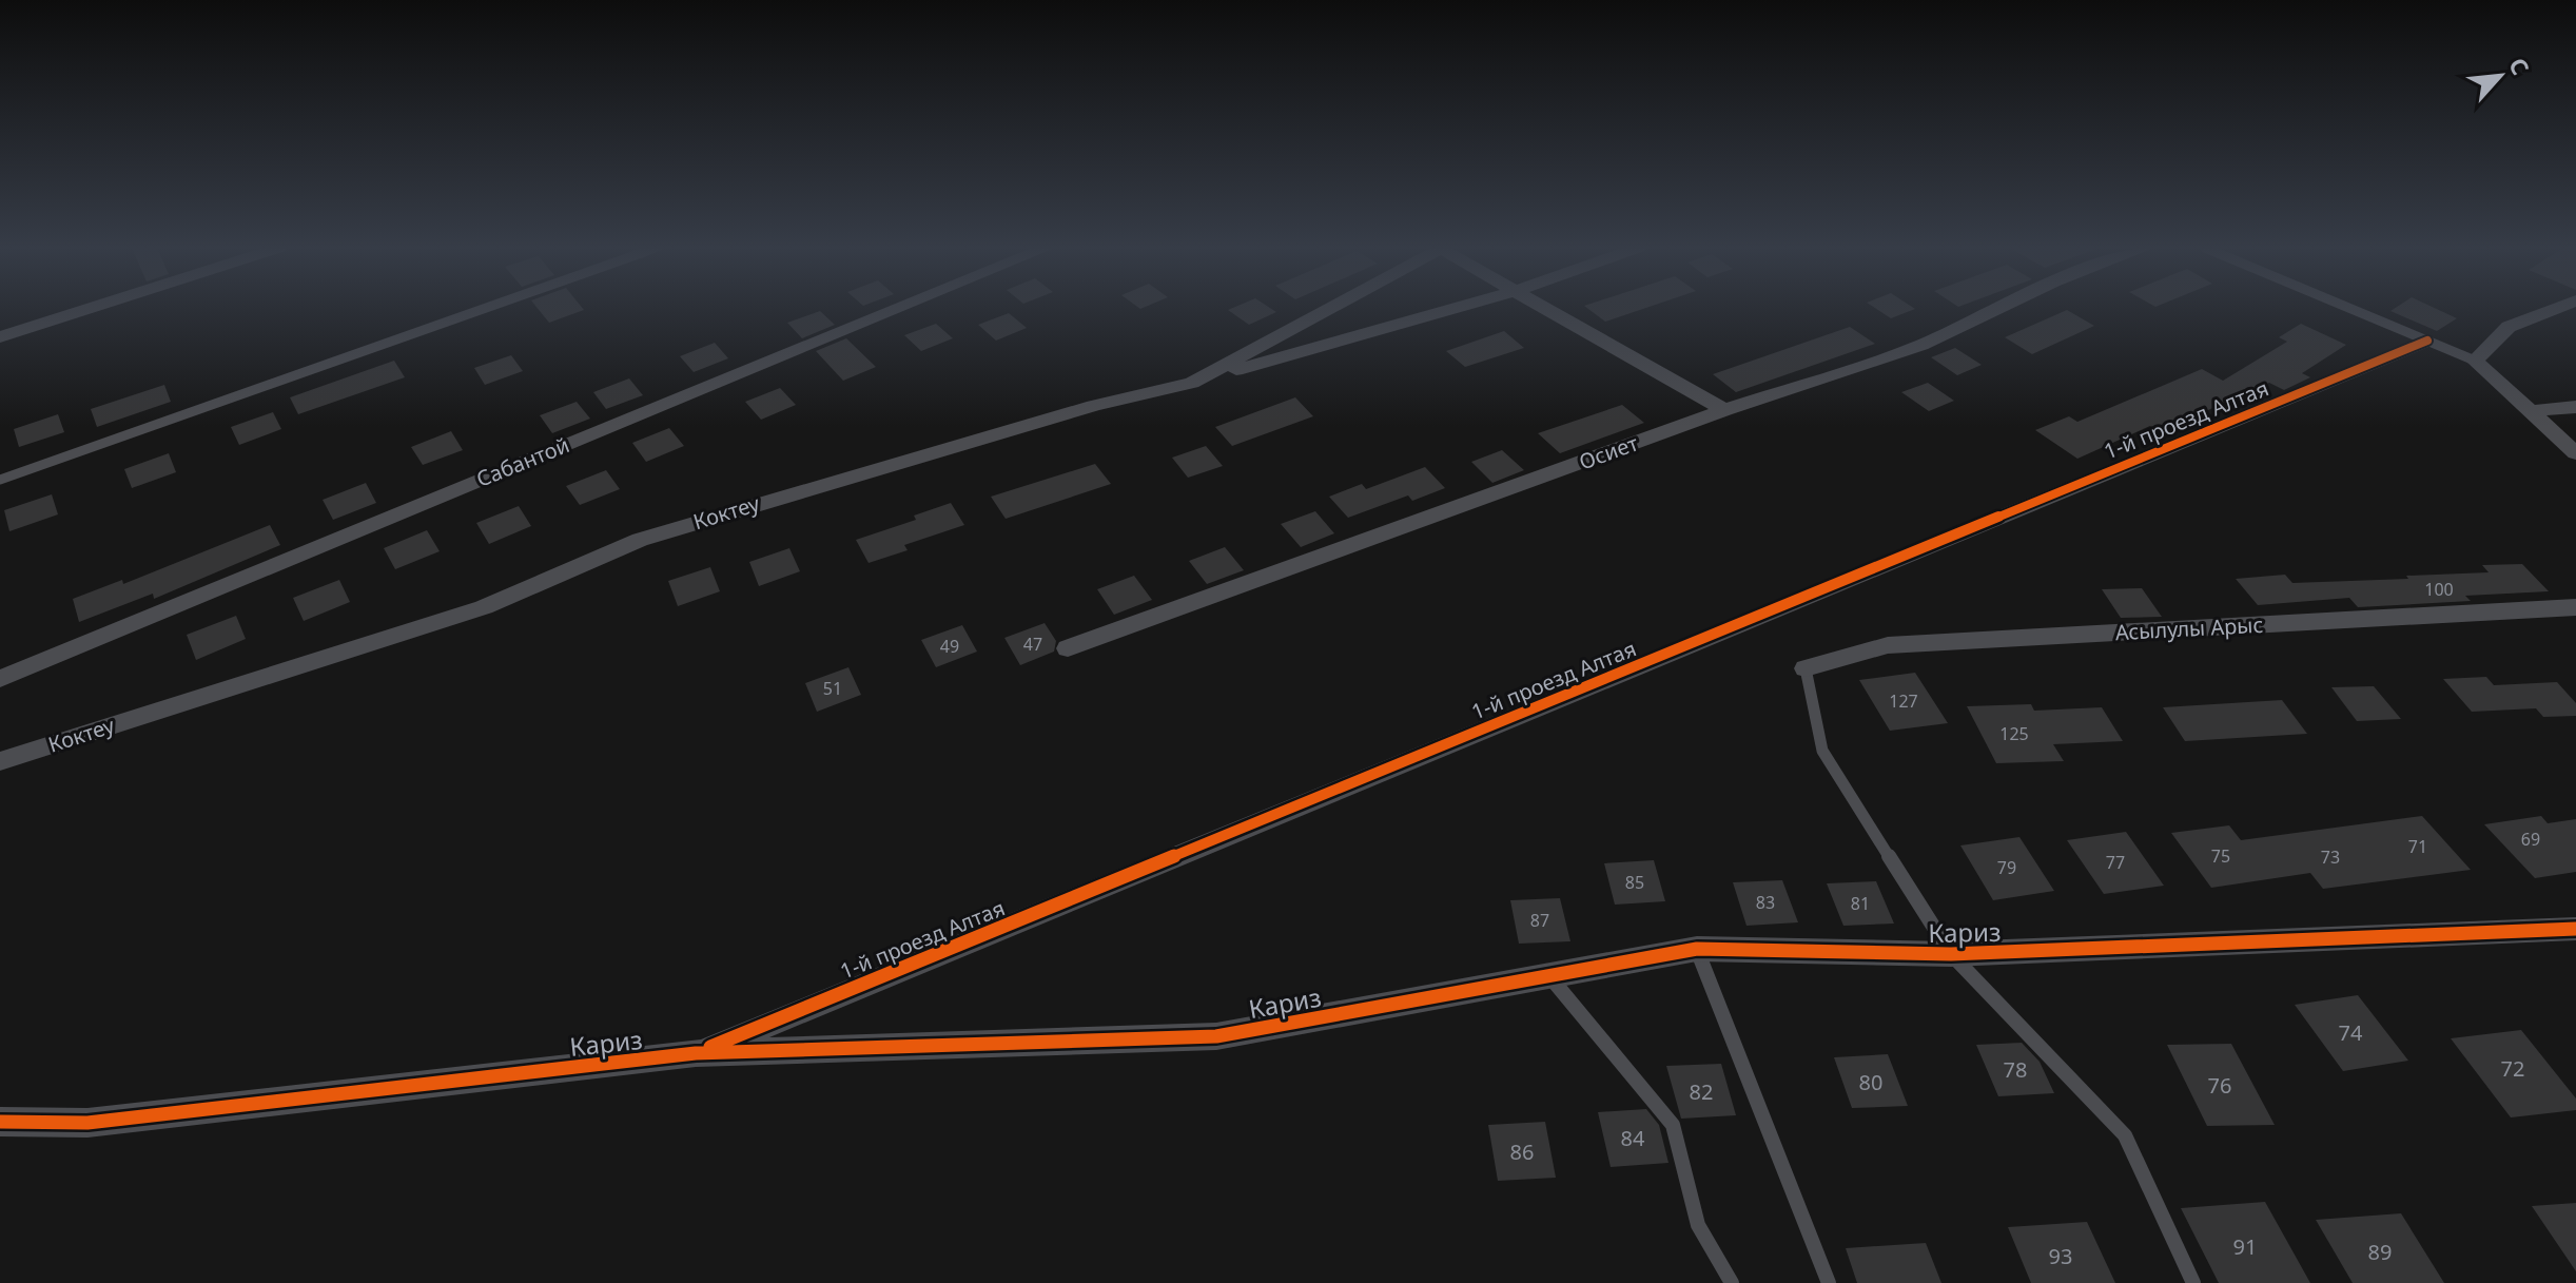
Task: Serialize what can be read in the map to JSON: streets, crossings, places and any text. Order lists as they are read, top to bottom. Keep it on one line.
{"streets":{"street":["1-й проезд Алтая","Осиет","Сабантой","Коктеу","Асылулы Арыс","Кариз"]},"crossings":[["1-й проезд Алтая","Кариз"]],"house_numbers":["100","47","49","51","127","125","69","71","75","73","77","79","85","83","81","87","74","72","78","80","76","82","84","86","91","89","93"],"north":"top right"}
